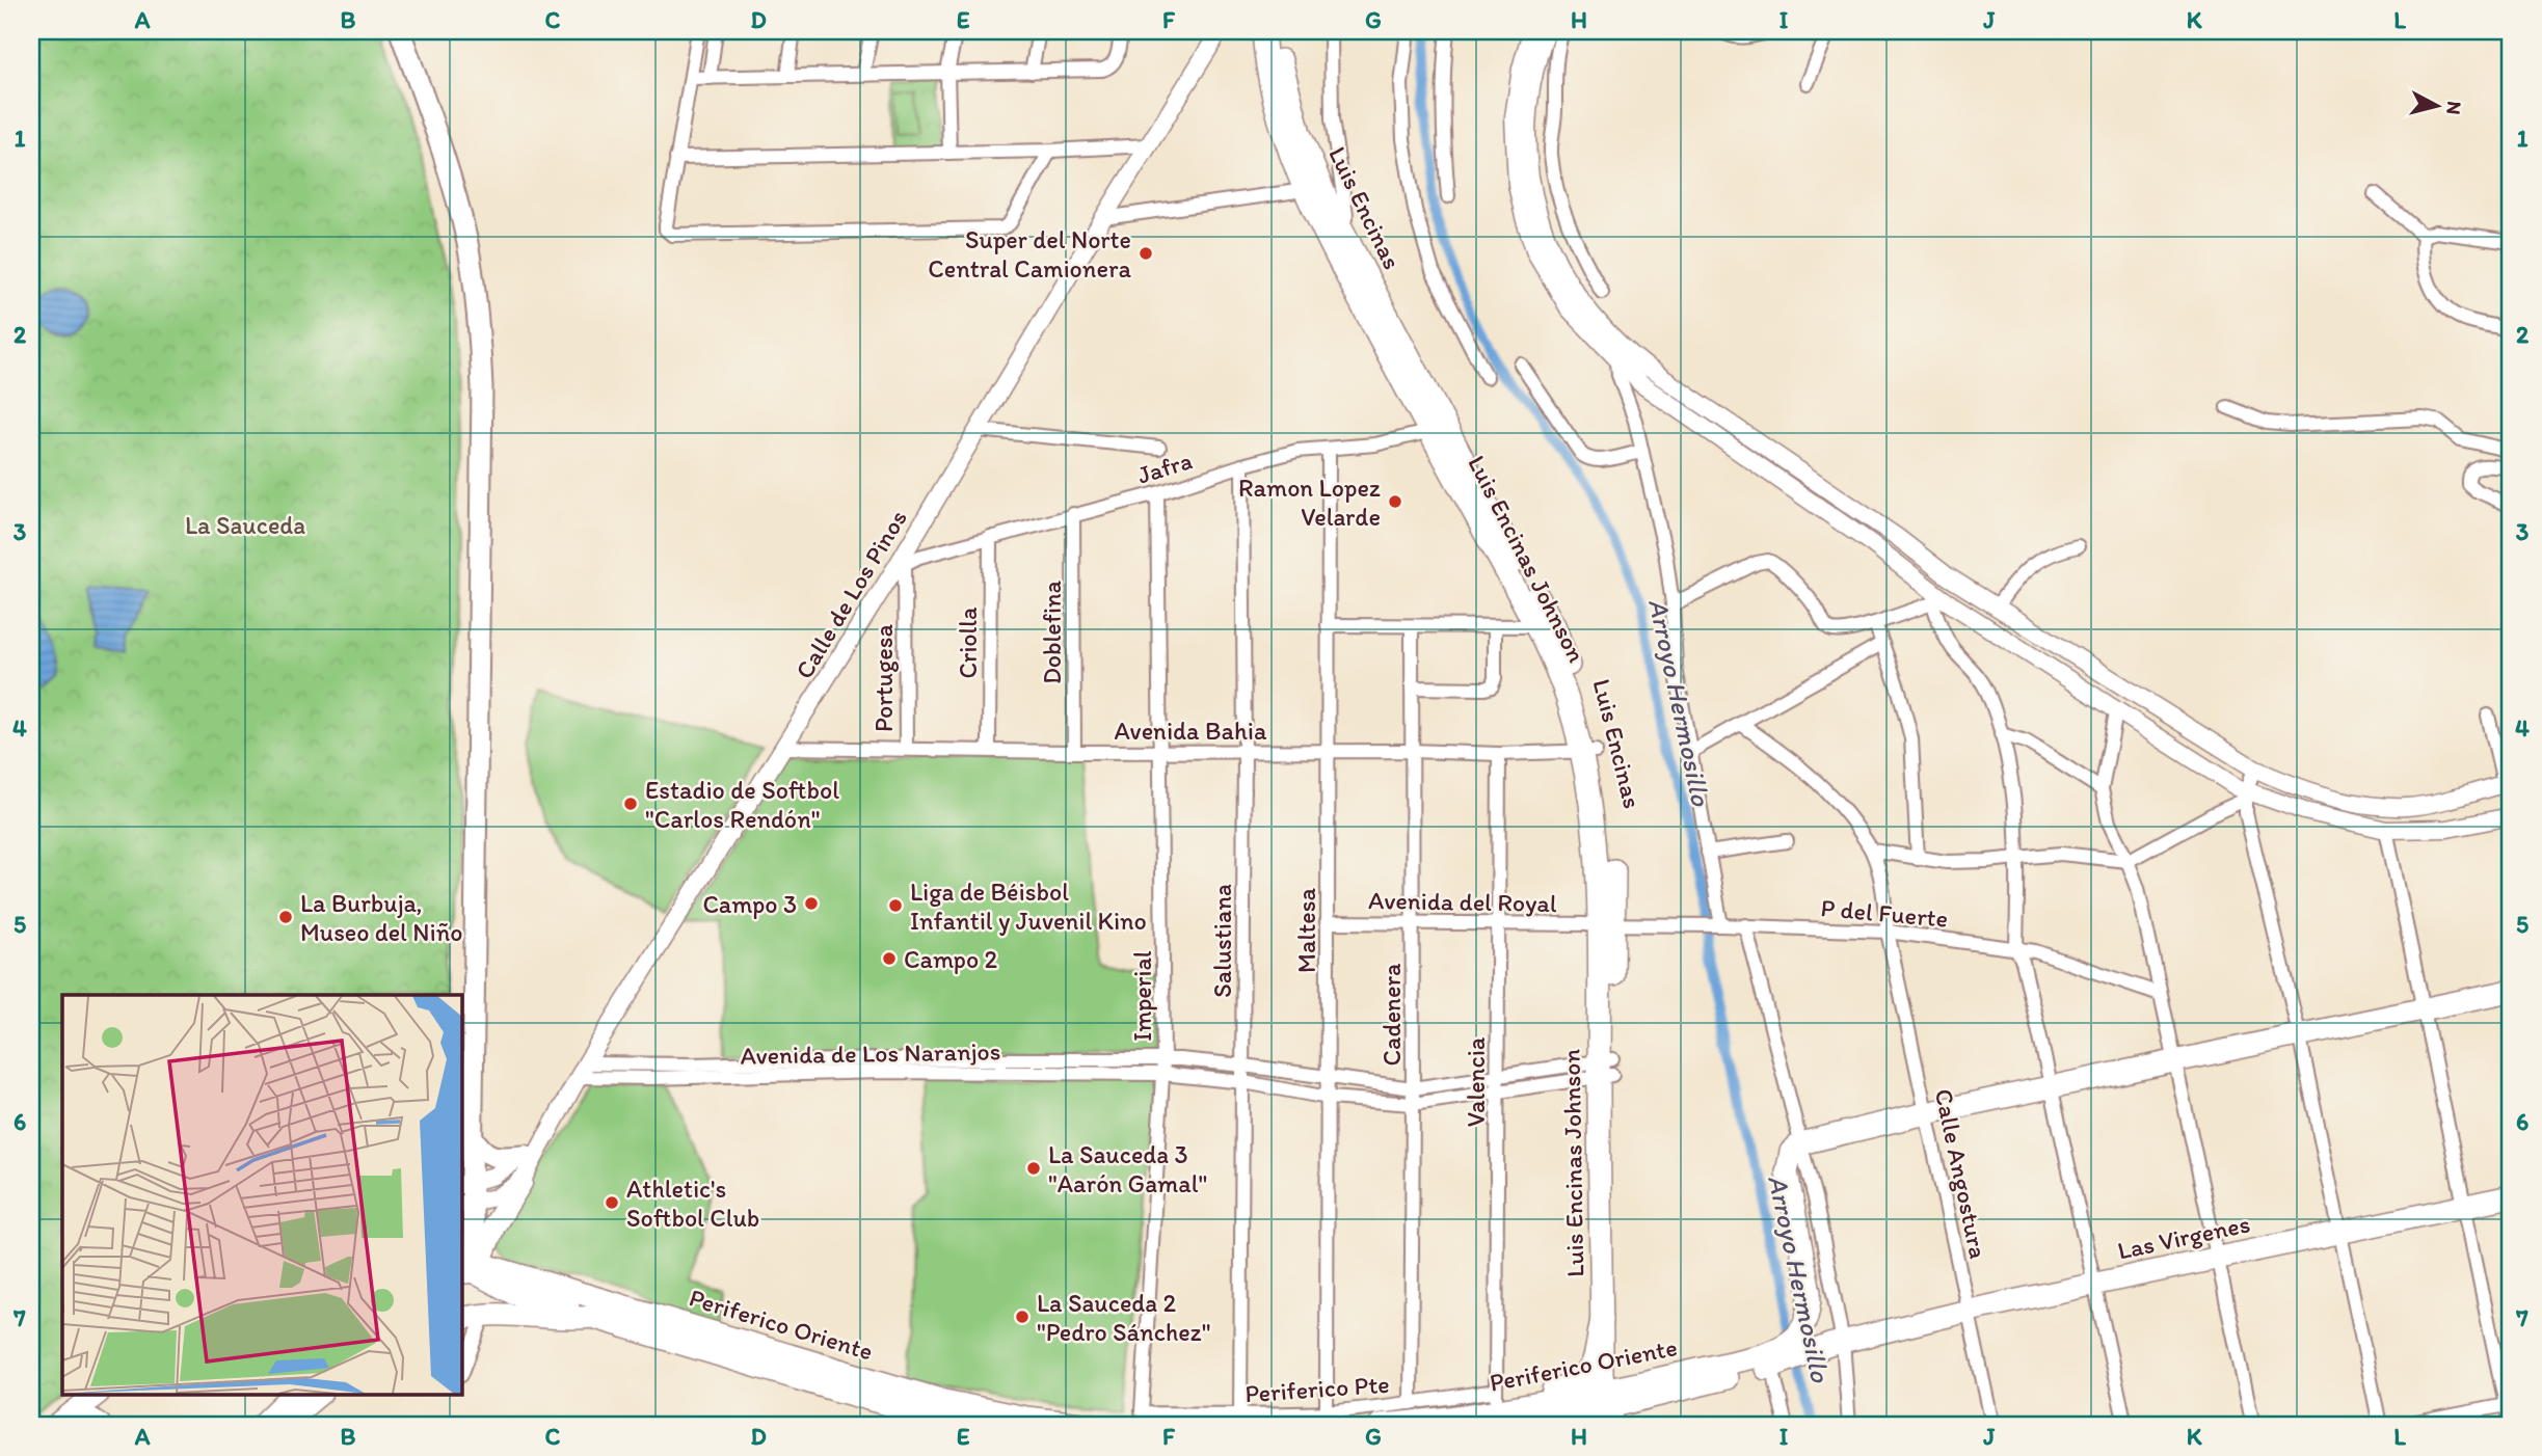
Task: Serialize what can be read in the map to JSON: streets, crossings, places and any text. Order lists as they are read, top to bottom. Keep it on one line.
{"streets":{"main road":["Luis Encinas","Luis Encinas Johnson","Las Virgenes","Periferico Oriente"],"street":["Jafra","Calle de Los Pinos","Doblefina","Criolla","Portugesa","Avenida Bahia","Avenida del Royal","P del Fuerte","Maltesa","Salustiana","Imperial","Cadenera","Avenida de Los Naranjos","Valencia","Calle Angostura","Periferico Pte"]},"crossings":[["Luis Encinas","Jafra"],["Luis Encinas","Luis Encinas Johnson"],["Jafra","Luis Encinas Johnson"],["Jafra","Calle de Los Pinos"],["Jafra","Doblefina"],["Jafra","Criolla"],["Jafra","Portugesa"],["Jafra","Maltesa"],["Jafra","Salustiana"],["Jafra","Imperial"],["Luis Encinas Johnson","Avenida Bahia"],["Luis Encinas Johnson","Avenida del Royal"],["Luis Encinas Johnson","P del Fuerte"],["Luis Encinas Johnson","Periferico Oriente"],["Calle de Los Pinos","Portugesa"],["Calle de Los Pinos","Avenida Bahia"],["Calle de Los Pinos","Avenida de Los Naranjos"],["Doblefina","Avenida Bahia"],["Criolla","Avenida Bahia"],["Portugesa","Avenida Bahia"],["Avenida Bahia","Maltesa"],["Avenida Bahia","Salustiana"],["Avenida Bahia","Imperial"],["Avenida Bahia","Cadenera"],["Avenida Bahia","Valencia"],["Avenida del Royal","P del Fuerte"],["Avenida del Royal","Maltesa"],["Avenida del Royal","Cadenera"],["Avenida del Royal","Valencia"],["P del Fuerte","Calle Angostura"],["Maltesa","Periferico Pte"],["Salustiana","Periferico Pte"],["Imperial","Avenida de Los Naranjos"],["Imperial","Periferico Pte"],["Cadenera","Periferico Pte"],["Valencia","Periferico Oriente"],["Valencia","Periferico Pte"],["Calle Angostura","Las Virgenes"],["Las Virgenes","Periferico Oriente"],["Periferico Oriente","Periferico Pte"]],"water":["Arroyo Hermosillo"],"parks":["La Sauceda"],"places":["Super del Norte Central Camionera","Ramon Lopez Velarde","Estadio de Softbol \"Carlos Rendón\"","Campo 3","Liga de Béisbol Infantil y Juvenil Kino","La Burbuja, Museo del Niño","Campo 2","La Sauceda 3 \"Aarón Gamal\"","Athletic's Softbol Club","La Sauceda 2 \"Pedro Sánchez\""],"north":"right","grid":{"columns":["A","B","C","D","E","F","G","H","I","J","K","L"],"rows":["1","2","3","4","5","6","7"]}}
